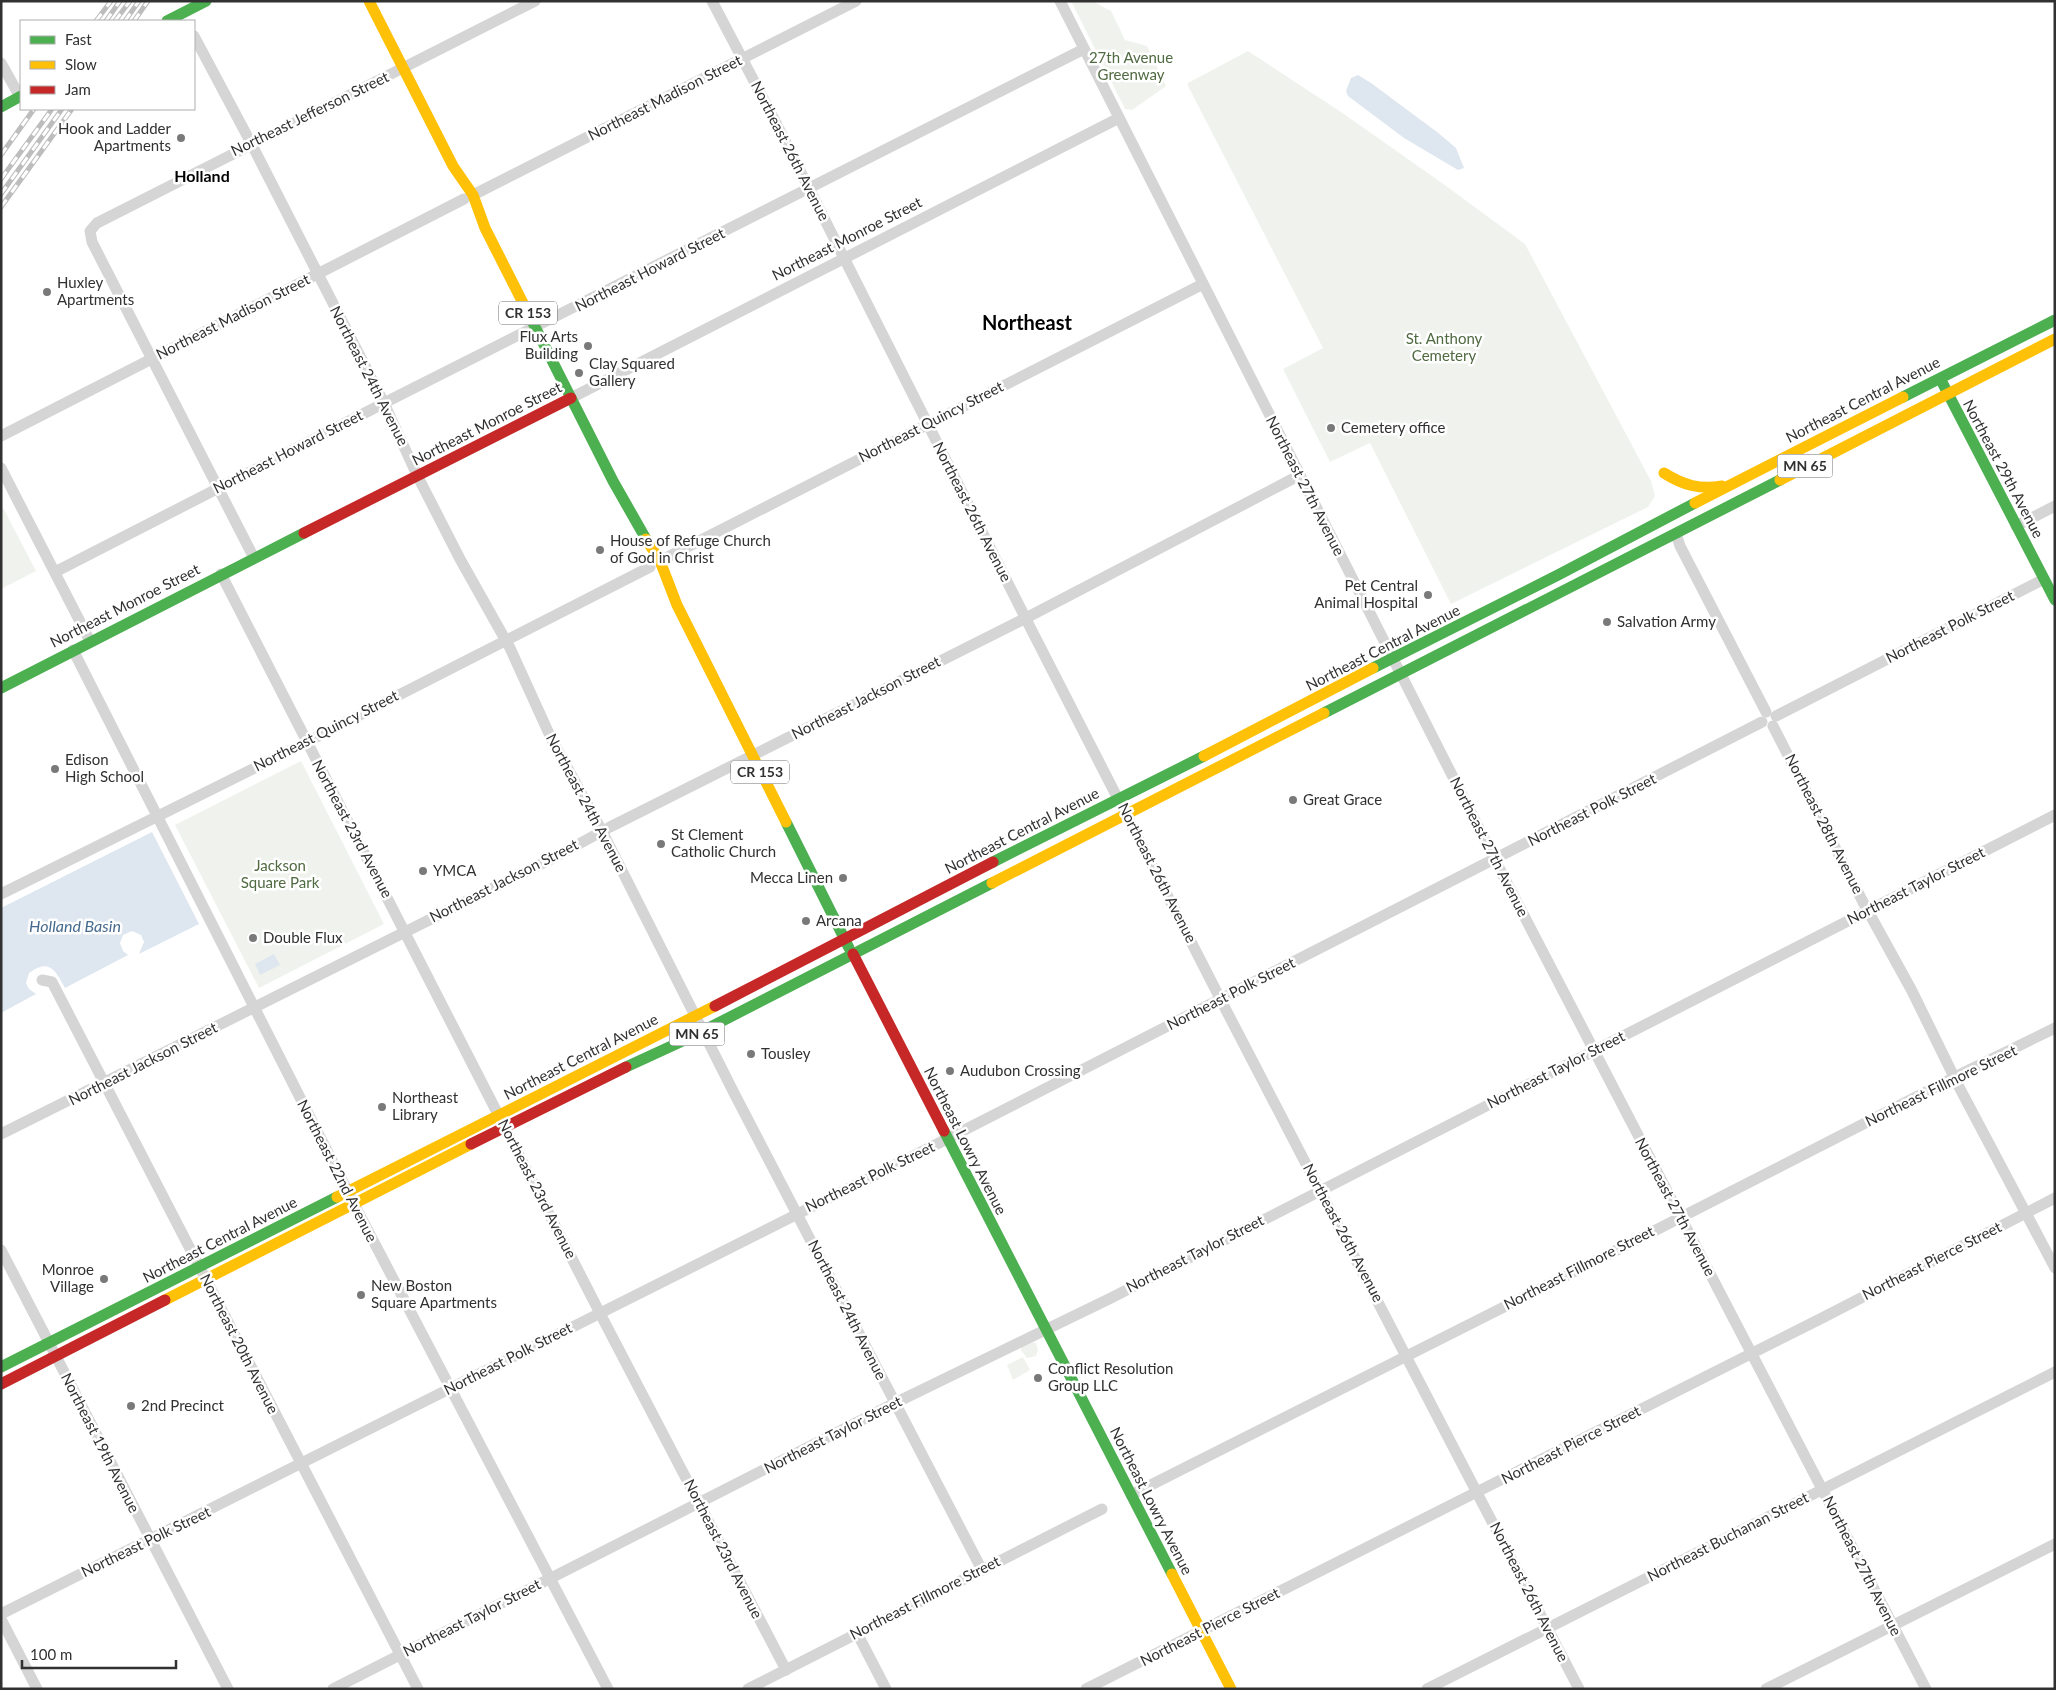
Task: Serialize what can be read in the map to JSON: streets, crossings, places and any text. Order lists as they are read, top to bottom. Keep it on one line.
{"streets":{"main road":["Northeast Monroe Street","CR 153","Northeast Central Avenue","MN 65","Northeast 29th Avenue","Northeast Lowry Avenue"],"street":["Northeast Madison Street","Northeast Jefferson Street","Northeast 26th Avenue","Northeast Howard Street","Northeast 24th Avenue","Northeast Quincy Street","Northeast 27th Avenue","Northeast Polk Street","Northeast Jackson Street","Northeast 28th Avenue","Northeast 23rd Avenue","Northeast Taylor Street","Northeast Fillmore Street","Northeast 22nd Avenue","Northeast Pierce Street","Northeast 20th Avenue","Northeast 19th Avenue","Northeast Buchanan Street"]},"crossings":[["Northeast Madison Street","Northeast Jefferson Street"],["Northeast Madison Street","Northeast 26th Avenue"],["Northeast Madison Street","Northeast 24th Avenue"],["Northeast Madison Street","Northeast Lowry Avenue"],["Northeast Jefferson Street","Northeast 24th Avenue"],["Northeast Jefferson Street","Northeast Lowry Avenue"],["Northeast 26th Avenue","Northeast Monroe Street"],["Northeast 26th Avenue","Northeast Howard Street"],["Northeast 26th Avenue","Northeast Central Avenue"],["Northeast 26th Avenue","Northeast Quincy Street"],["Northeast 26th Avenue","Northeast Polk Street"],["Northeast 26th Avenue","Northeast Jackson Street"],["Northeast 26th Avenue","Northeast Taylor Street"],["Northeast 26th Avenue","Northeast Fillmore Street"],["Northeast 26th Avenue","Northeast Pierce Street"],["Northeast 26th Avenue","Northeast Buchanan Street"],["Northeast Monroe Street","Northeast 24th Avenue"],["Northeast Monroe Street","Northeast 27th Avenue"],["Northeast Monroe Street","Northeast 23rd Avenue"],["Northeast Monroe Street","Northeast Lowry Avenue"],["Northeast Monroe Street","Northeast 22nd Avenue"],["Northeast Howard Street","Northeast 24th Avenue"],["Northeast Howard Street","Northeast 27th Avenue"],["Northeast Howard Street","Northeast Lowry Avenue"],["Northeast 24th Avenue","Northeast Central Avenue"],["Northeast 24th Avenue","Northeast Quincy Street"],["Northeast 24th Avenue","Northeast Polk Street"],["Northeast 24th Avenue","Northeast Jackson Street"],["Northeast 24th Avenue","Northeast Taylor Street"],["Northeast 24th Avenue","Northeast Fillmore Street"],["Northeast Central Avenue","Northeast 29th Avenue"],["Northeast Central Avenue","Northeast 27th Avenue"],["Northeast Central Avenue","Northeast 28th Avenue"],["Northeast Central Avenue","Northeast 23rd Avenue"],["Northeast Central Avenue","Northeast Lowry Avenue"],["Northeast Central Avenue","Northeast 22nd Avenue"],["Northeast Central Avenue","Northeast 20th Avenue"],["Northeast Central Avenue","Northeast 19th Avenue"],["Northeast Quincy Street","Northeast 27th Avenue"],["Northeast Quincy Street","Northeast 23rd Avenue"],["Northeast Quincy Street","Northeast Lowry Avenue"],["Northeast Quincy Street","Northeast 22nd Avenue"],["Northeast 29th Avenue","Northeast Polk Street"],["Northeast 27th Avenue","Northeast Polk Street"],["Northeast 27th Avenue","Northeast Jackson Street"],["Northeast 27th Avenue","Northeast Taylor Street"],["Northeast 27th Avenue","Northeast Fillmore Street"],["Northeast 27th Avenue","Northeast Pierce Street"],["Northeast 27th Avenue","Northeast Buchanan Street"],["Northeast Polk Street","Northeast 28th Avenue"],["Northeast Polk Street","Northeast 23rd Avenue"],["Northeast Polk Street","Northeast Lowry Avenue"],["Northeast Polk Street","Northeast 22nd Avenue"],["Northeast Polk Street","Northeast 20th Avenue"],["Northeast Polk Street","Northeast 19th Avenue"],["Northeast Jackson Street","Northeast 23rd Avenue"],["Northeast Jackson Street","Northeast Lowry Avenue"],["Northeast Jackson Street","Northeast 22nd Avenue"],["Northeast Jackson Street","Northeast 20th Avenue"],["Northeast 28th Avenue","Northeast Taylor Street"],["Northeast 28th Avenue","Northeast Fillmore Street"],["Northeast 28th Avenue","Northeast Pierce Street"],["Northeast 23rd Avenue","Northeast Taylor Street"],["Northeast 23rd Avenue","Northeast Fillmore Street"],["Northeast Taylor Street","Northeast Lowry Avenue"],["Northeast Taylor Street","Northeast 22nd Avenue"],["Northeast Taylor Street","Northeast 20th Avenue"],["Northeast Fillmore Street","Northeast Lowry Avenue"],["Northeast Lowry Avenue","Northeast Pierce Street"]],"districts":["Holland","Northeast"],"water":["Holland Basin"],"parks":["27th Avenue Greenway","St. Anthony Cemetery","Jackson Square Park"],"places":["Hook and Ladder Apartments","Huxley Apartments","Flux Arts Building","Clay Squared Gallery","Cemetery office","House of Refuge Church of God in Christ","Pet Central Animal Hospital","Salvation Army","Edison High School","Great Grace","St Clement Catholic Church","YMCA","Mecca Linen","Arcana","Double Flux","Tousley","Audubon Crossing","Northeast Library","Monroe Village","New Boston Square Apartments","Conflict Resolution Group LLC","2nd Precinct"],"legend":["Fast","Slow","Jam"],"scale_bar":"100 m"}
